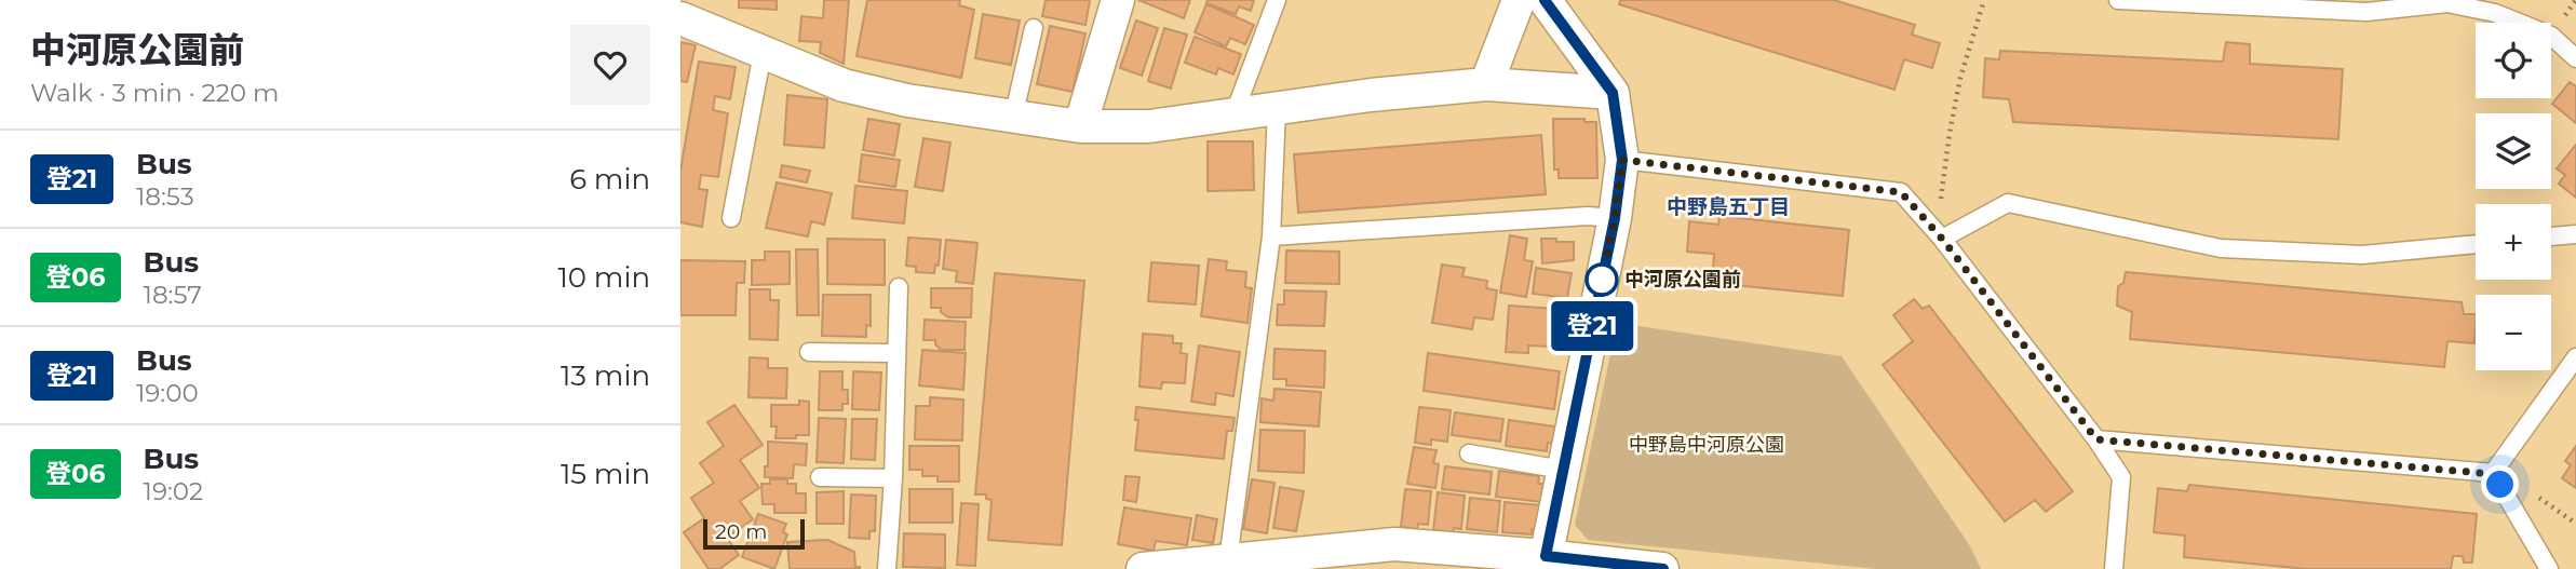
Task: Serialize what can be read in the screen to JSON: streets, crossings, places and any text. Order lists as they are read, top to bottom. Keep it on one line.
{"districts":["中野島五丁目"],"parks":["中野島中河原公園"],"places":["中河原公園前"],"lines":["bus line 登21"],"scale_bar":"20 m","page":{"heading":["中河原公園前","Walk · 3 min · 220 m"],"on_map":"登21","map_buttons":["+","−"],"list":[{"mark":"登21","name":"Bus","note":"18:53","value":"6 min"},{"mark":"登06","name":"Bus","note":"18:57","value":"10 min"},{"mark":"登21","name":"Bus","note":"19:00","value":"13 min"},{"mark":"登06","name":"Bus","note":"19:02","value":"15 min"}],"scale":"20 m"}}
